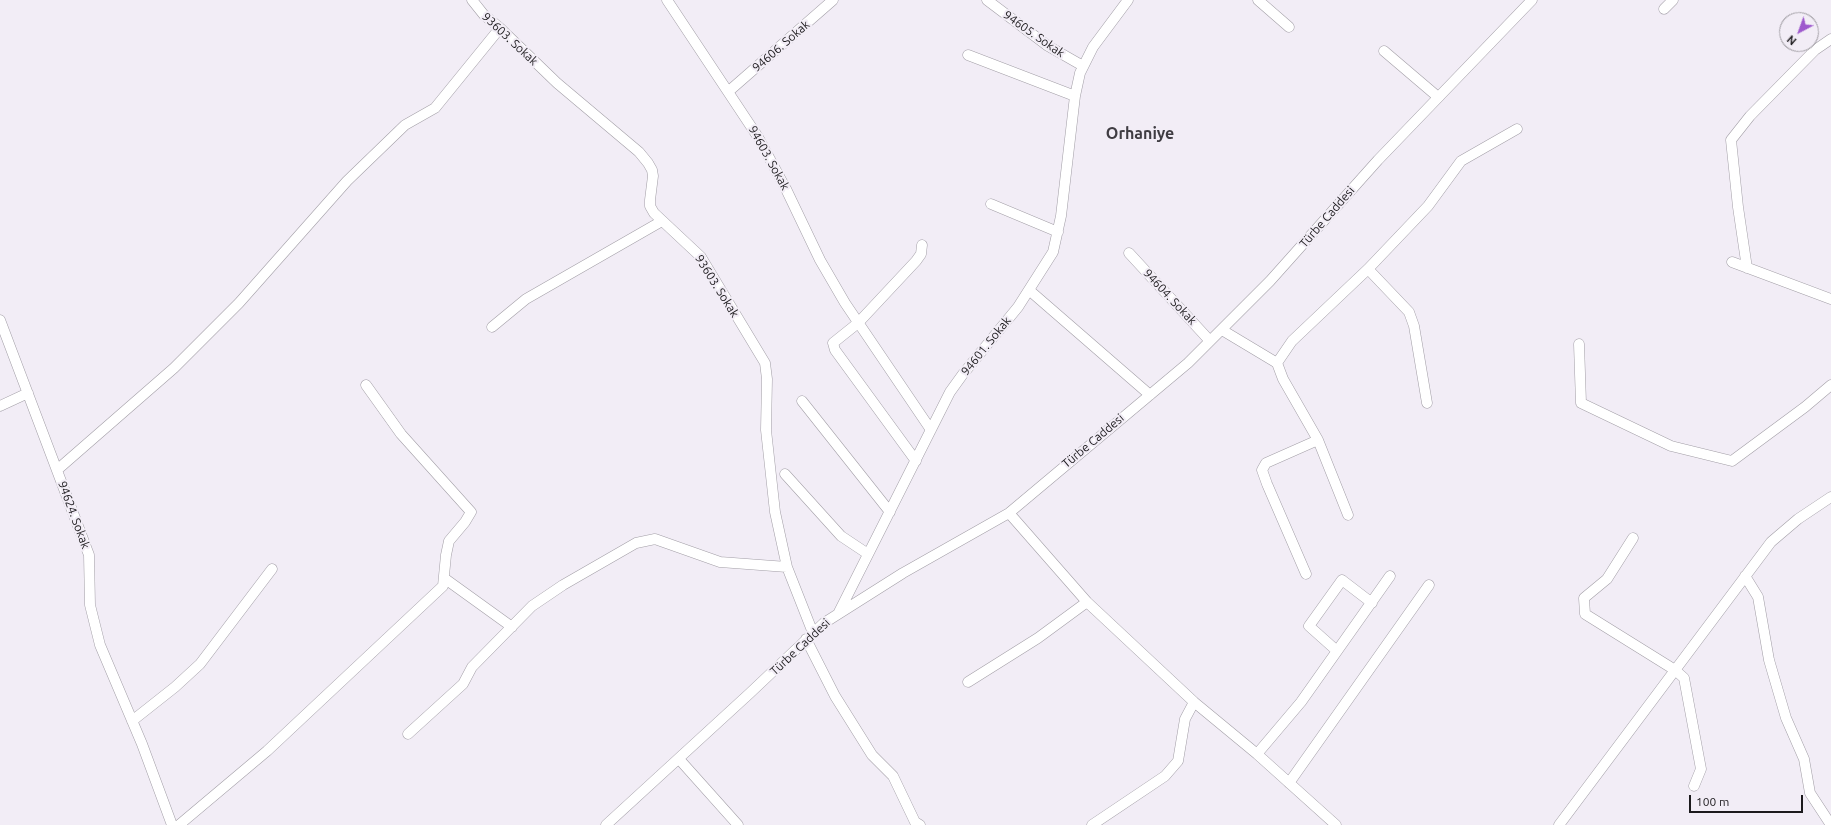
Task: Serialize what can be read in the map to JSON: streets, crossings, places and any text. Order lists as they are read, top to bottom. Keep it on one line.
{"streets":{"street":["94605. Sokak","93603. Sokak","94606. Sokak","94603. Sokak","Türbe Caddesi","94604. Sokak","94601. Sokak","94624. Sokak"]},"crossings":[["94605. Sokak","94601. Sokak"],["93603. Sokak","Türbe Caddesi"],["94606. Sokak","94603. Sokak"],["94603. Sokak","94601. Sokak"],["Türbe Caddesi","94604. Sokak"],["Türbe Caddesi","94601. Sokak"]],"districts":["Orhaniye"],"scale_bar":"100 m","north":"bottom left"}
